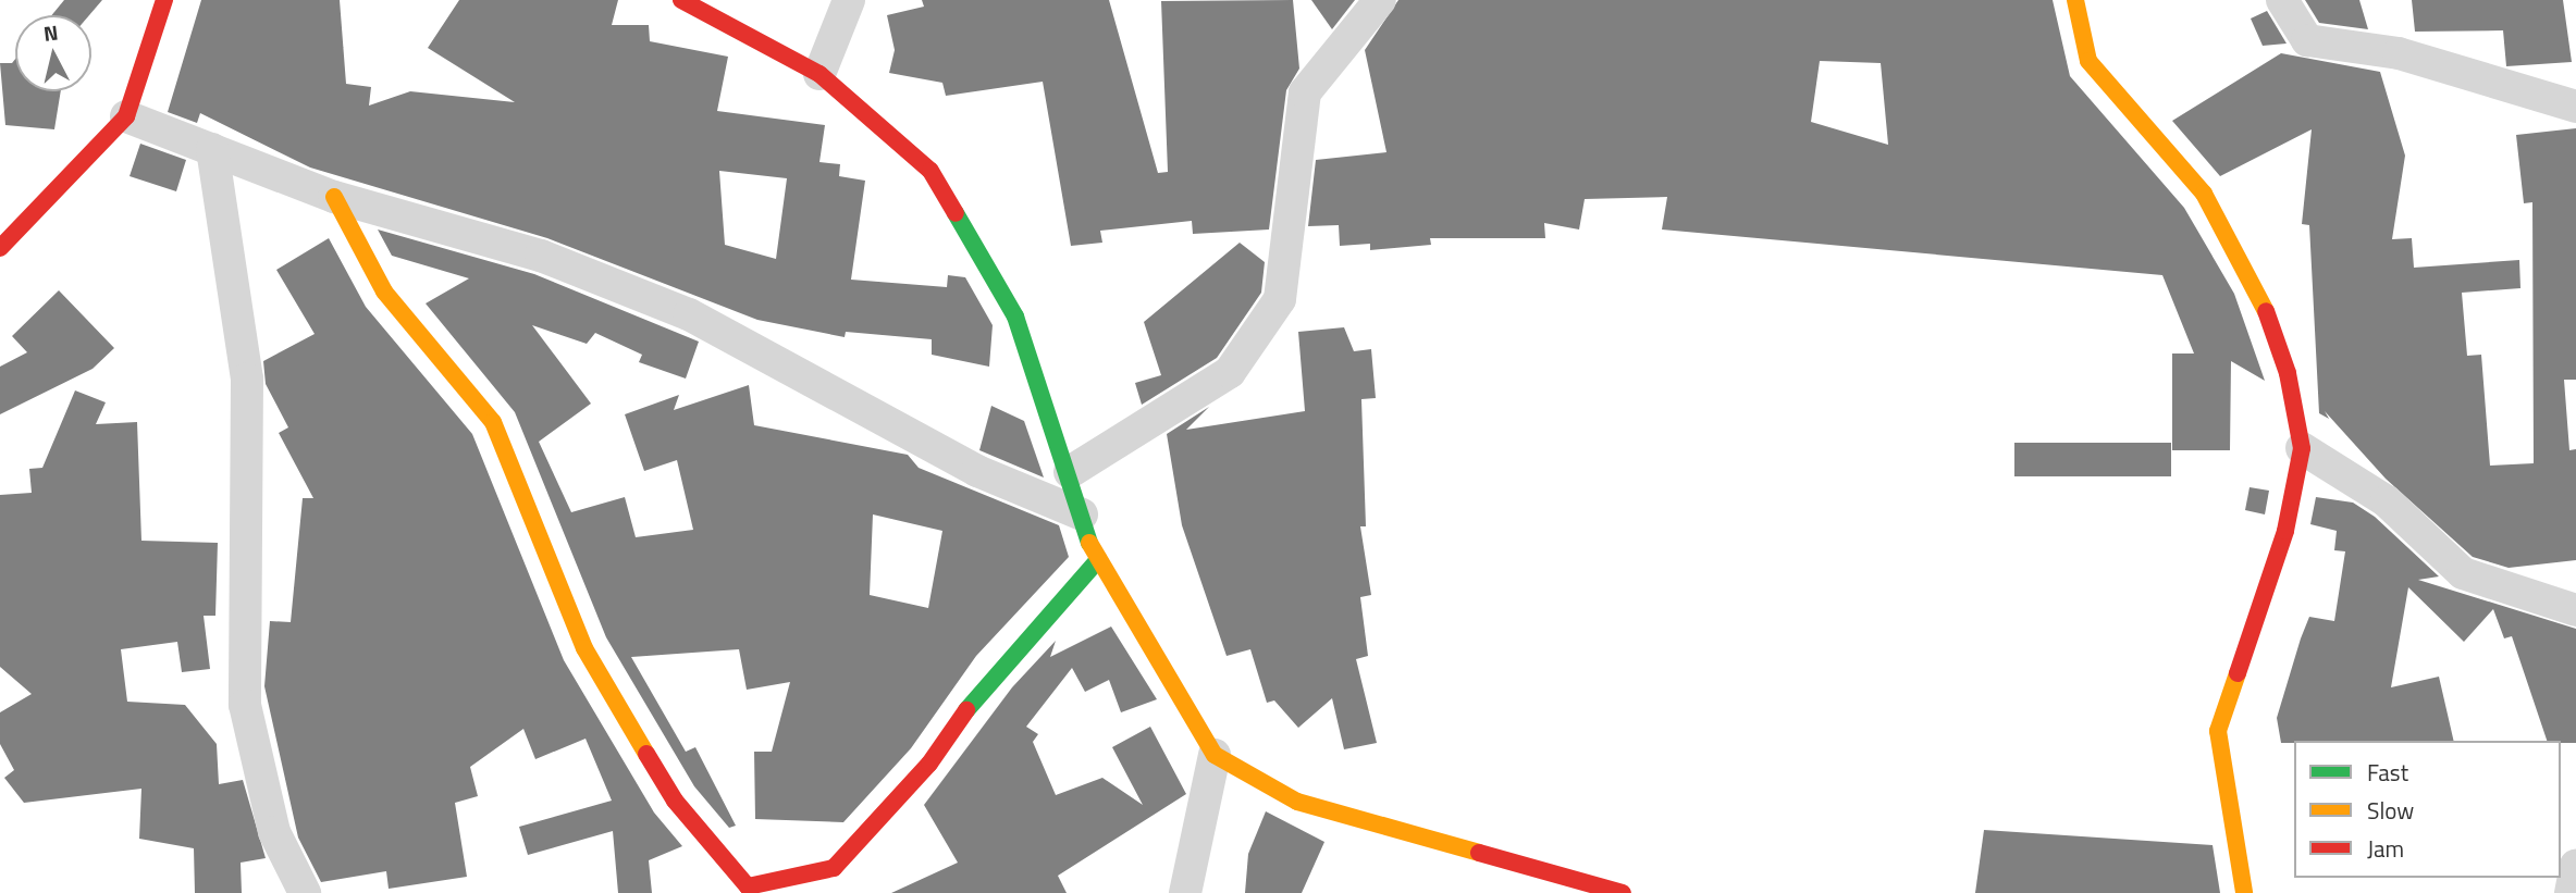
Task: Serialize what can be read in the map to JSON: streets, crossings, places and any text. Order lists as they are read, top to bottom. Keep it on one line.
{"legend":["Fast","Slow","Jam"],"north":"top"}
